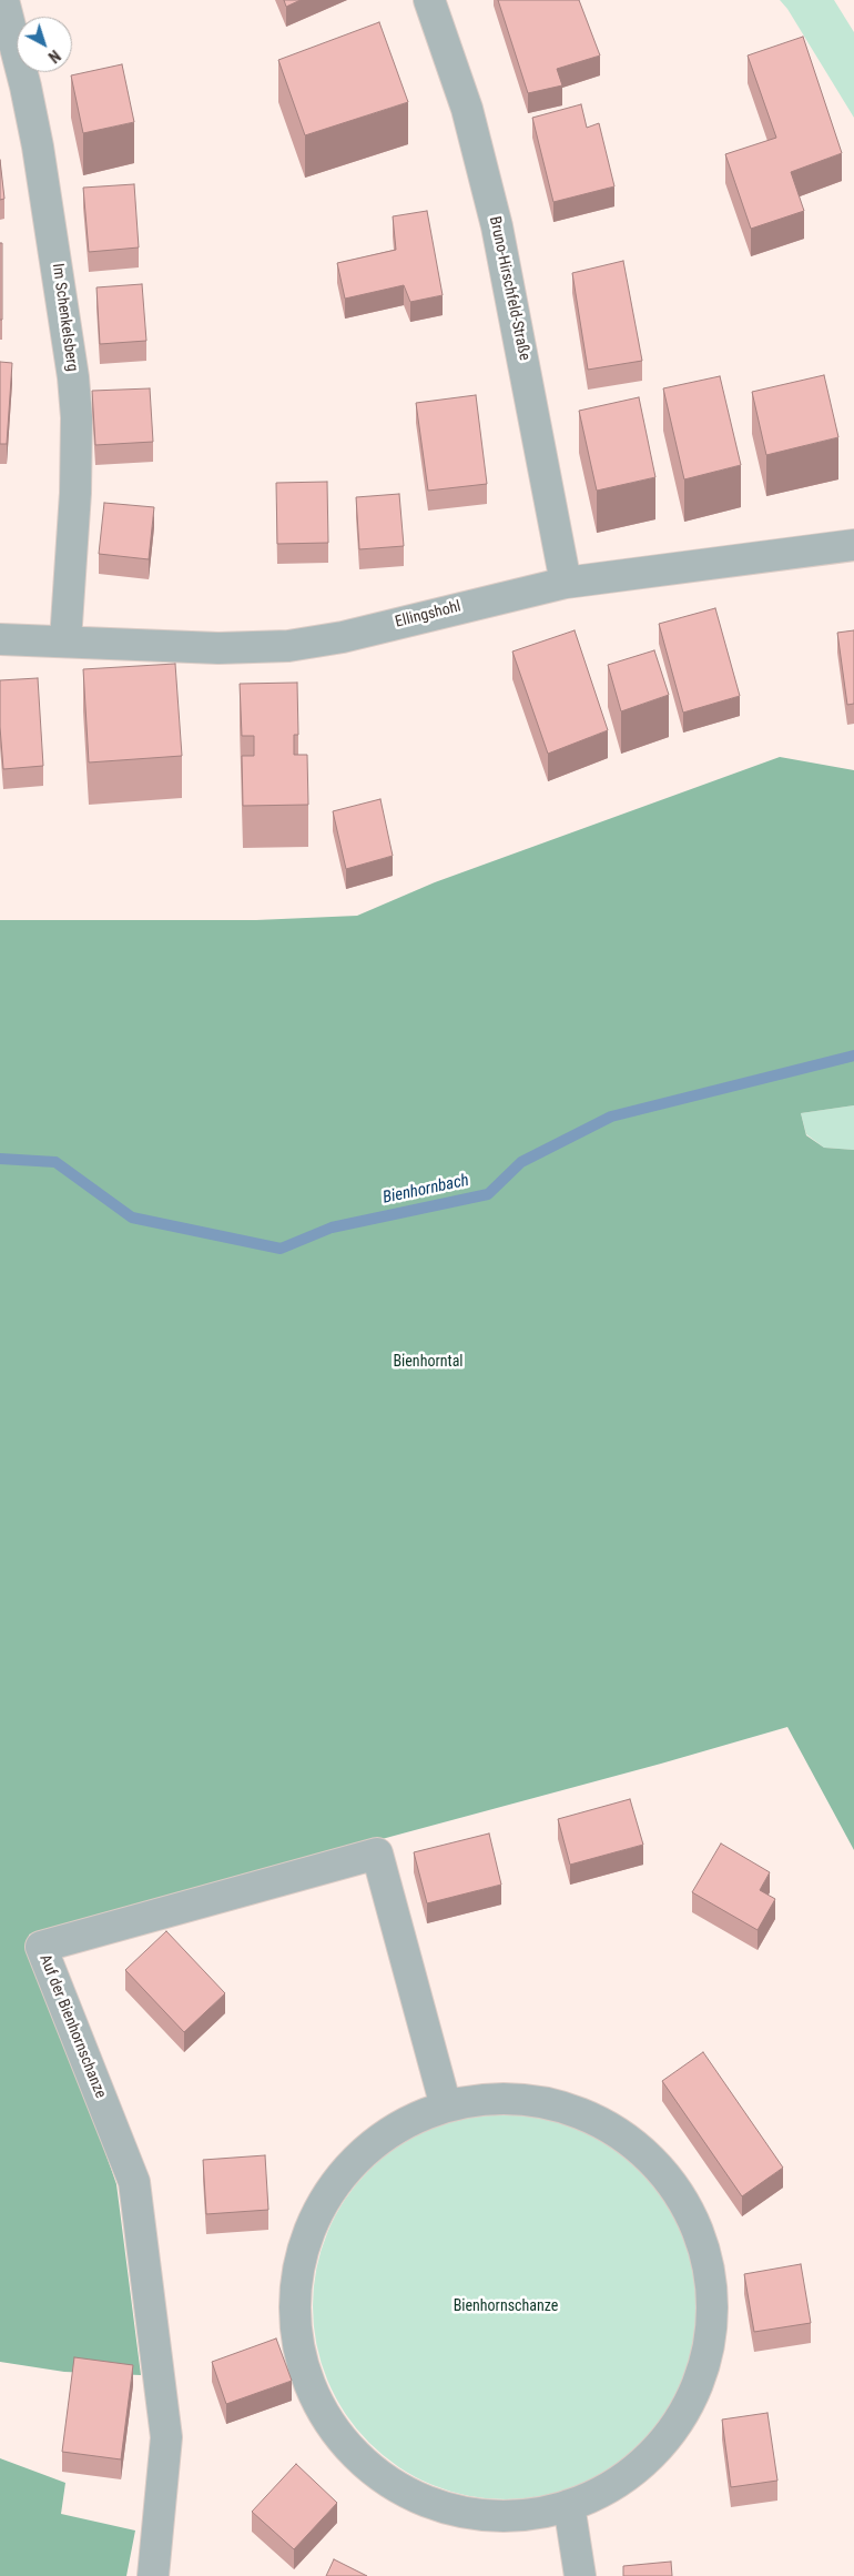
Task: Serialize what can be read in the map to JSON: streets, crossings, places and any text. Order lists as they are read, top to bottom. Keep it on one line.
{"streets":{"street":["Bruno-Hirschfeld-Straße","Im Schenkelsberg","Ellingshohl","Auf der Bienhornschanze"]},"crossings":[["Bruno-Hirschfeld-Straße","Ellingshohl"],["Im Schenkelsberg","Ellingshohl"]],"water":["Bienhornbach"],"parks":["Bienhorntal","Bienhornschanze"],"north":"bottom right"}
